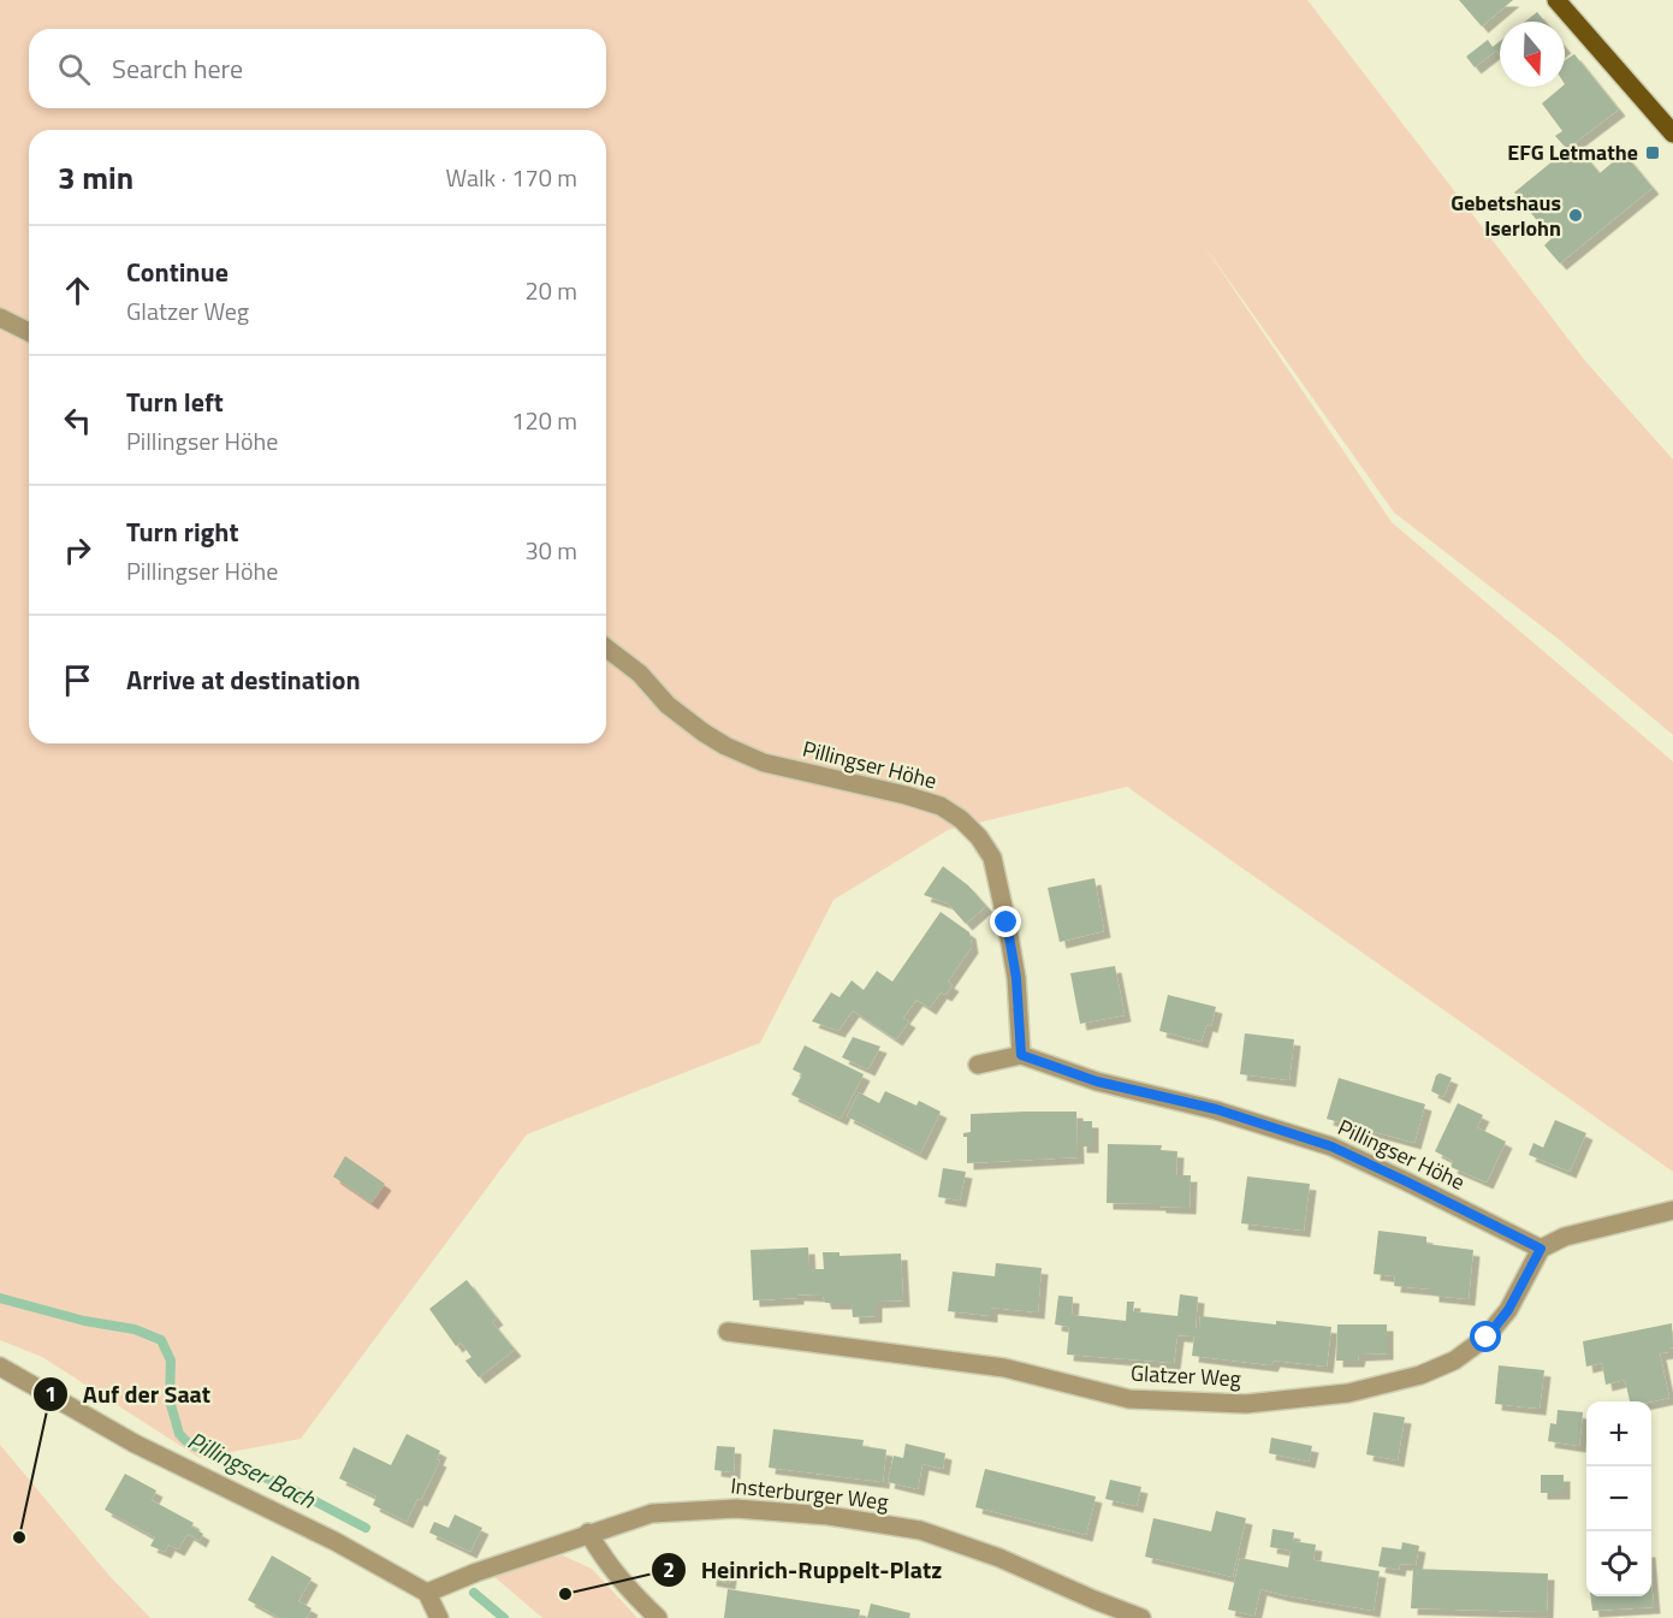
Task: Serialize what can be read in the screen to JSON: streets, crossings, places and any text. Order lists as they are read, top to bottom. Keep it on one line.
{"streets":{"street":["Pillingser Höhe","Glatzer Weg","Insterburger Weg"]},"crossings":[["Pillingser Höhe","Glatzer Weg"]],"water":["Pillingser Bach"],"places":{"transit":["EFG Letmathe"],"other":["Gebetshaus Iserlohn","Auf der Saat","Heinrich-Ruppelt-Platz"]},"north":"bottom","page":{"search":"Search here","heading":["3 min","Walk · 170 m"],"list":[["Continue","Glatzer Weg","20 m"],["Turn left","Pillingser Höhe","120 m"],["Turn right","Pillingser Höhe","30 m"],"Arrive at destination"],"map_buttons":["+","−"]}}
